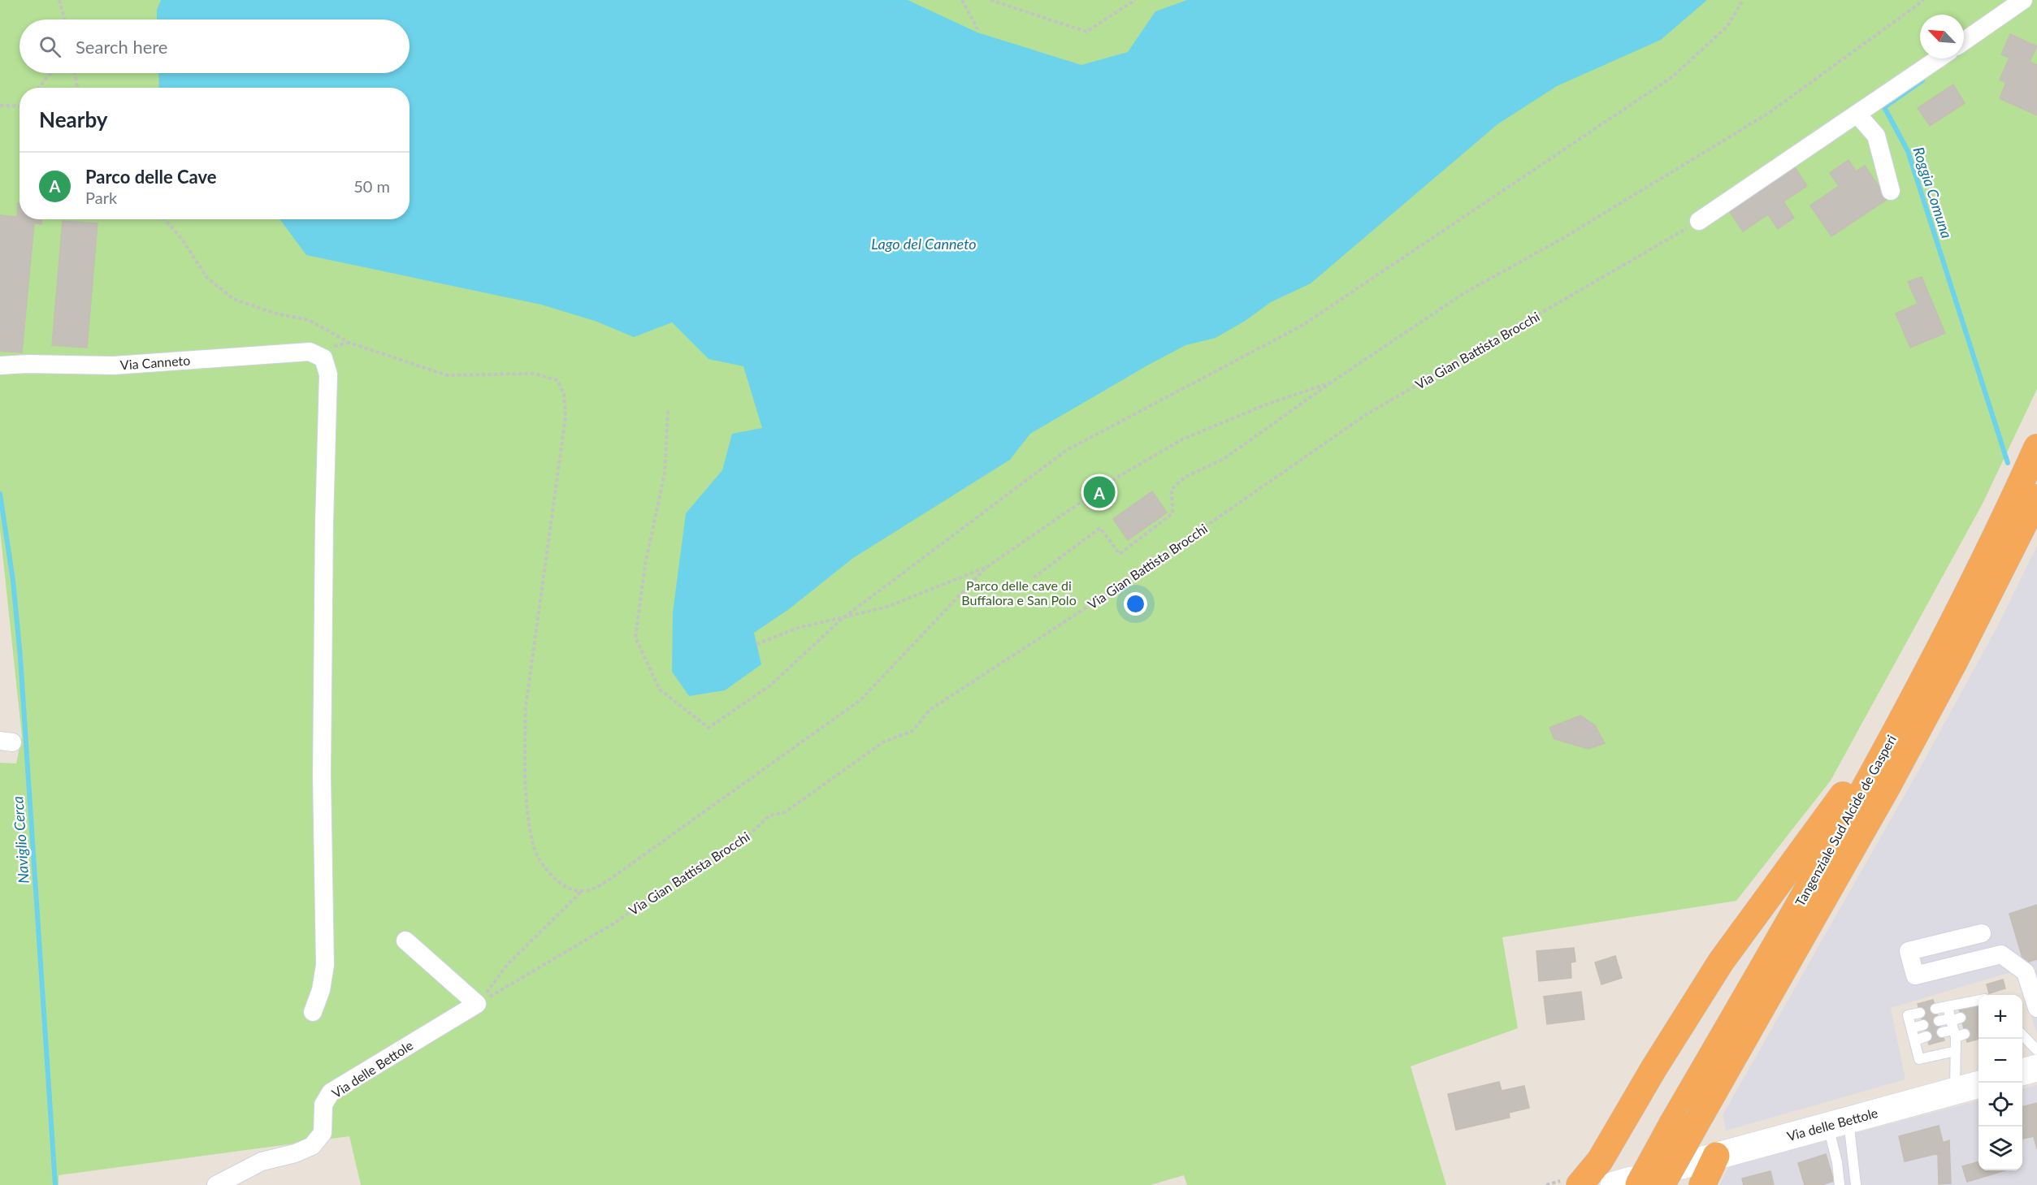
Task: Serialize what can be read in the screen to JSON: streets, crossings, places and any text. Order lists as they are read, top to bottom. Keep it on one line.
{"streets":{"highway":["Tangenziale Sud Alcide de Gasperi"],"main road":["Via delle Bettole"],"street":["Via Canneto"],"path":["Via Gian Battista Brocchi"]},"crossings":[["Via Gian Battista Brocchi","Via delle Bettole"]],"water":["Roggia Comuna","Lago del Canneto","Naviglio Cerca"],"parks":["Parco delle cave di Buffalora e San Polo"],"north":"top left","page":{"search":"Search here","heading":"Nearby","list":[{"mark":"A","name":"Parco delle Cave","note":"Park","value":"50 m"}],"pins":"A","map_buttons":["+","−"]}}
